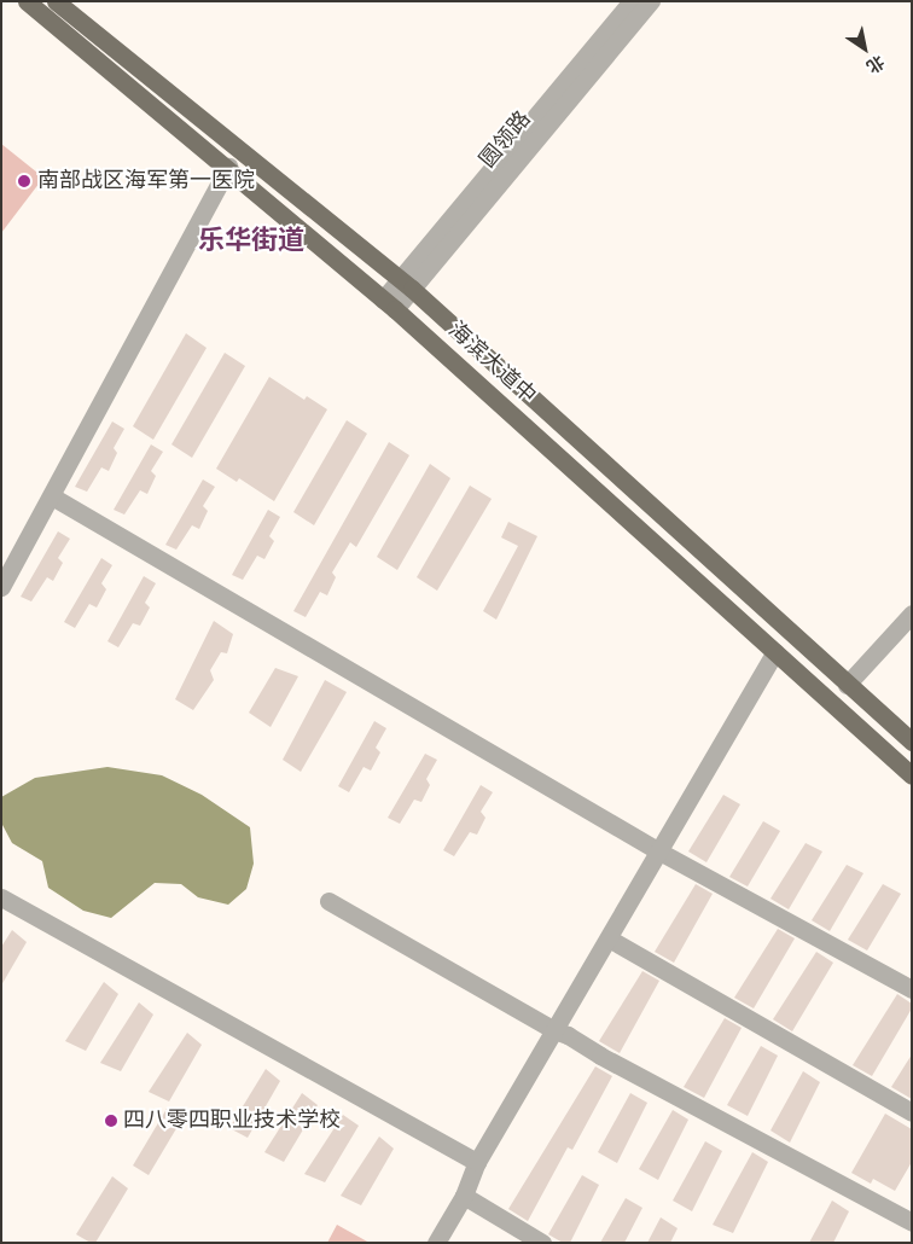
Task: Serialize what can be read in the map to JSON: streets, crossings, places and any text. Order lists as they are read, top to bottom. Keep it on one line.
{"streets":{"main road":["海滨大道中"],"street":["圆领路"]},"crossings":[["圆领路","海滨大道中"]],"districts":["乐华街道"],"places":["南部战区海军第一医院","四八零四职业技术学校"],"north":"bottom right"}
